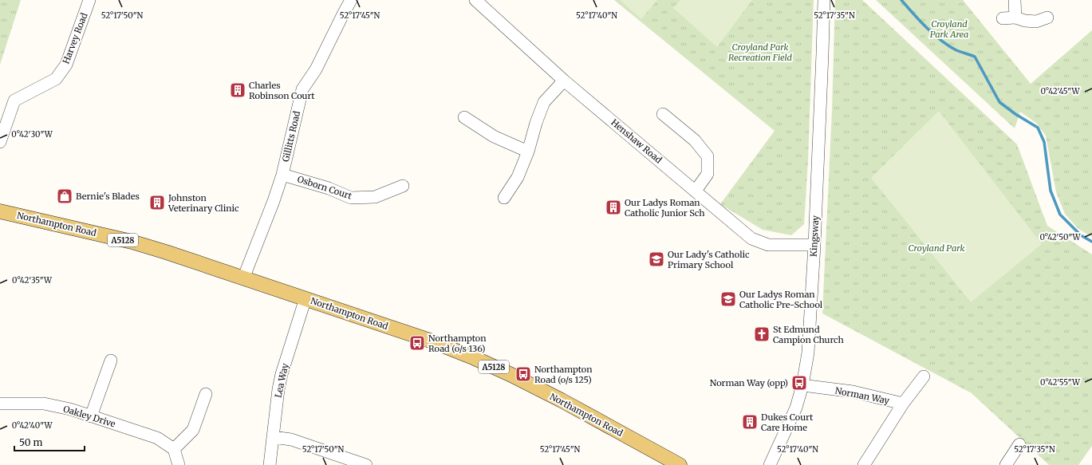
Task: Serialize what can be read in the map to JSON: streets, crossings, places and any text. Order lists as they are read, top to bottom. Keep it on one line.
{"streets":{"main road":["Northampton Road","A5128"],"street":["Harvey Road","Gillitts Road","Henshaw Road","Osborn Court","Kingsway","Lea Way","Norman Way","Oakley Drive"]},"crossings":[["Gillitts Road","Osborn Court"],["Gillitts Road","Northampton Road"],["Henshaw Road","Kingsway"],["Northampton Road","Lea Way"],["Kingsway","Norman Way"]],"parks":["Croyland Park Area","Croyland Park Recreation Field","Croyland Park"],"places":{"building":["Charles Robinson Court","Johnston Veterinary Clinic","Our Ladys Roman Catholic Junior Sch","Dukes Court Care Home"],"shop":["Bernie's Blades"],"school or university":["Our Lady's Catholic Primary School","Our Ladys Roman Catholic Pre-School"],"church":["St Edmund Campion Church"],"bus stop":["Northampton Road (o/s 136)","Northampton Road (o/s 125)","Norman Way (opp)"]},"scale_bar":"50 m","coordinates":["52°17'50\"N","52°17'45\"N","52°17'40\"N","52°17'35\"N","0°42'45\"W","0°42'30\"W","0°42'50\"W","0°42'35\"W","0°42'55\"W","0°42'40\"W"]}
